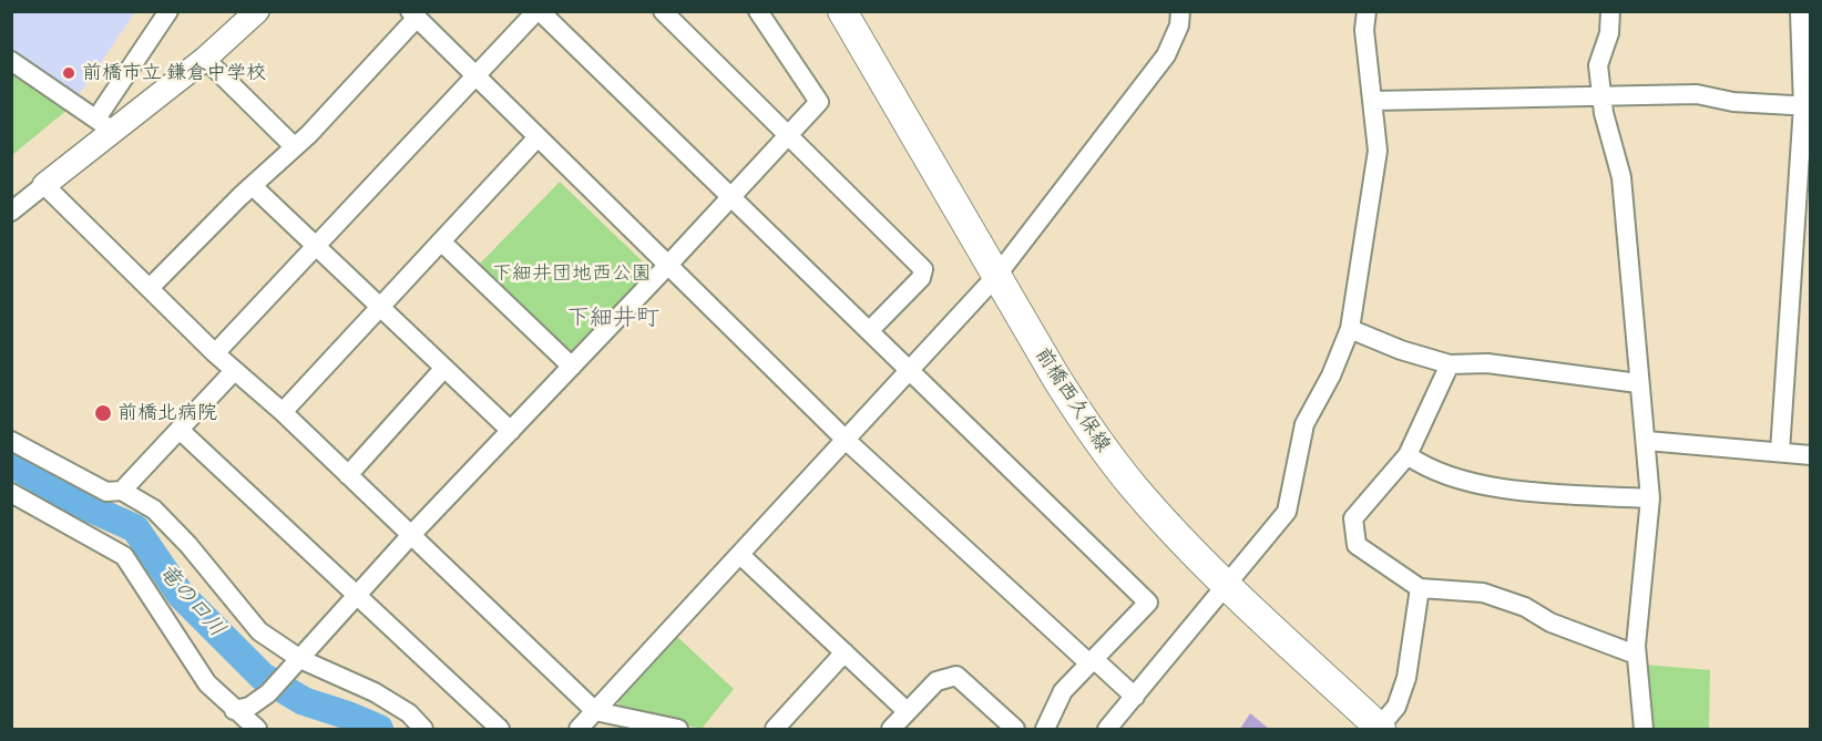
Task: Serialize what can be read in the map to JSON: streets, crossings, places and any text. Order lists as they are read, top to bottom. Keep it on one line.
{"streets":{"main road":["前橋西久保線"]},"districts":["下細井町"],"water":["竜の口川"],"parks":["下細井団地西公園"],"places":["前橋市立 鎌倉中学校","前橋北病院"]}
